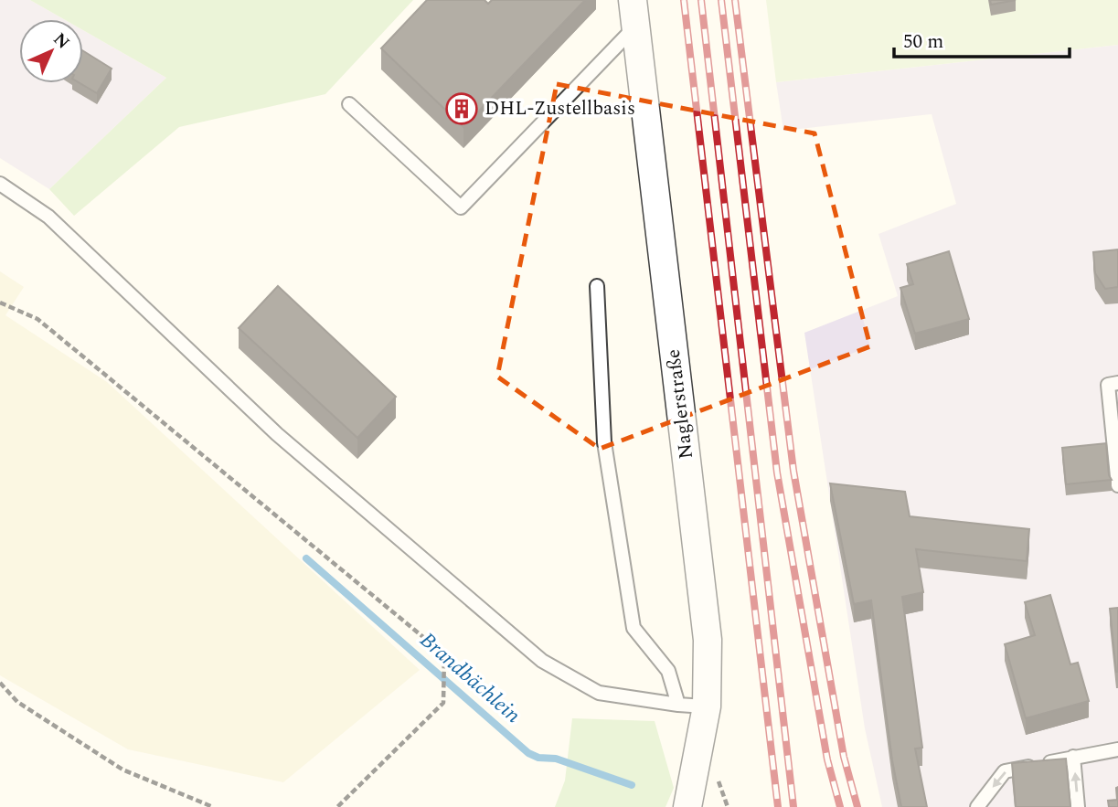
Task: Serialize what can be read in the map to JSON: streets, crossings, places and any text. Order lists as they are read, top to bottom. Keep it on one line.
{"streets":{"street":["Naglerstraße"]},"water":["Brandbächlein"],"places":{"building":["DHL-Zustellbasis"]},"scale_bar":"50 m","north":"top right"}
